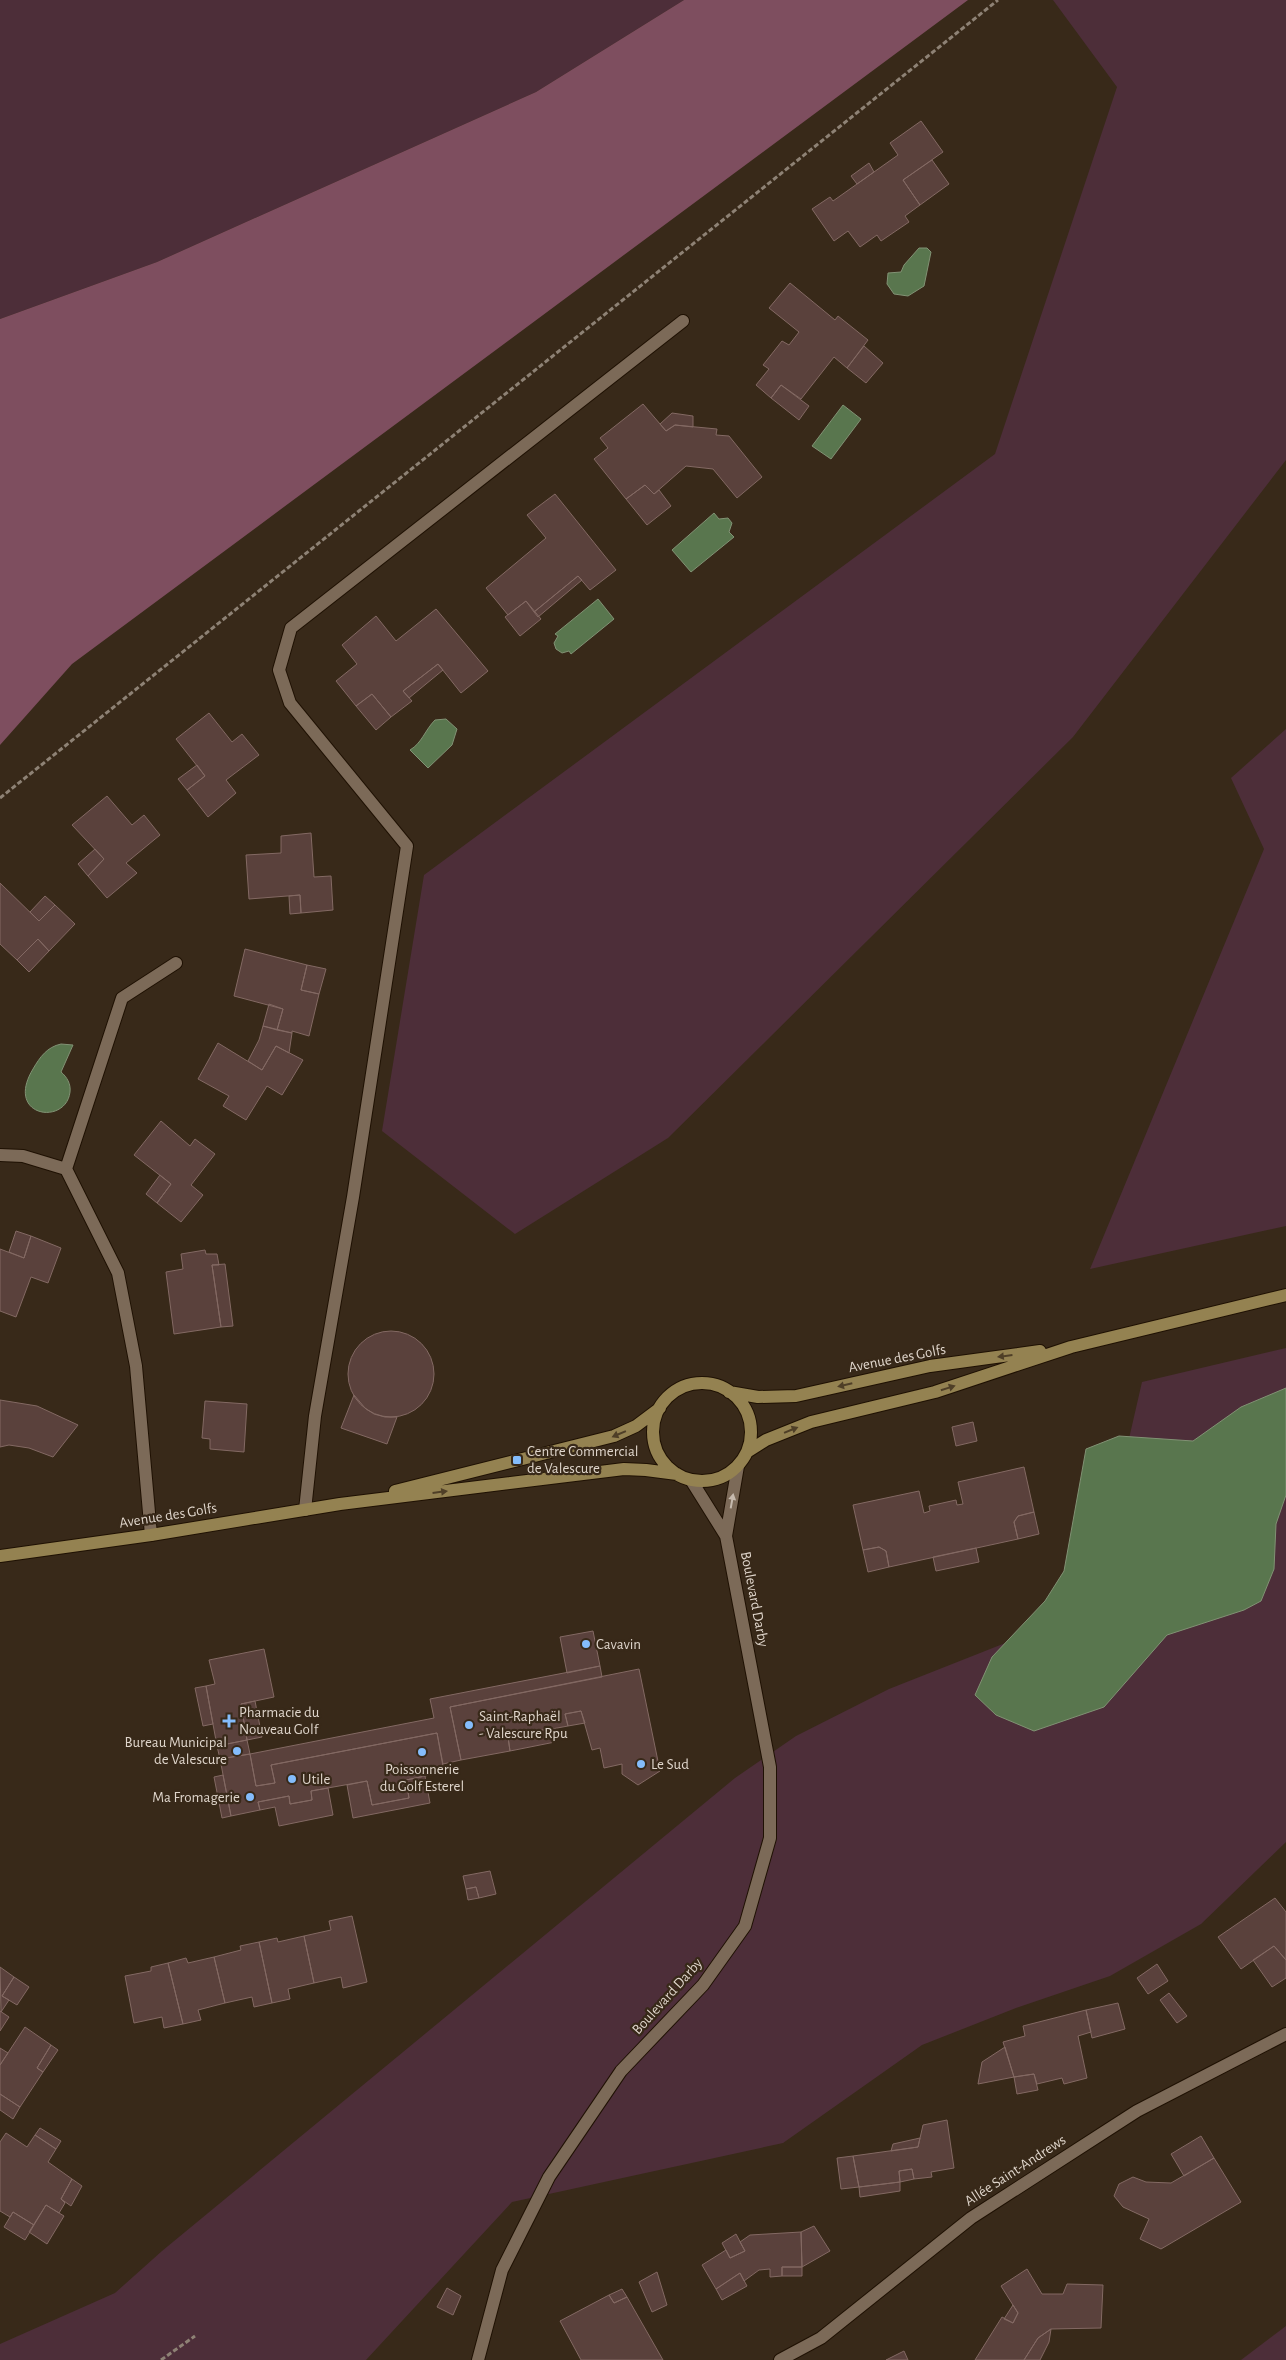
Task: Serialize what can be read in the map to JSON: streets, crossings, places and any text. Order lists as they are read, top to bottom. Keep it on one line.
{"streets":{"main road":["Avenue des Golfs"],"street":["Boulevard Darby","Allée Saint-Andrews"]},"crossings":[["Avenue des Golfs","Boulevard Darby"]],"places":{"transit":["Centre Commercial de Valescure"],"other":["Cavavin","Saint-Raphaël - Valescure Rpu","Bureau Municipal de Valescure","Poissonnerie du Golf Esterel","Le Sud","Utile","Ma Fromagerie"],"health":["Pharmacie du Nouveau Golf"]}}
